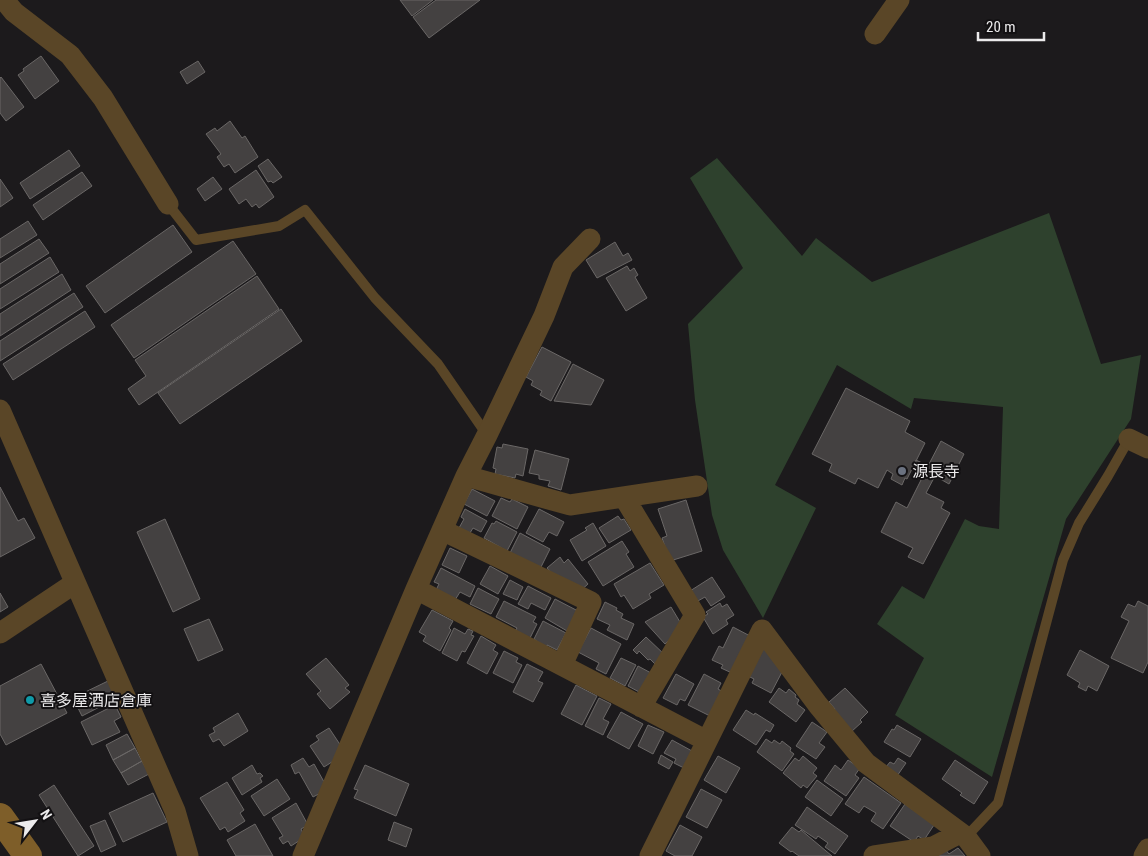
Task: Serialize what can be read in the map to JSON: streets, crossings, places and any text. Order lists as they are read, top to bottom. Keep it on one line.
{"places":["源長寺","喜多屋酒店倉庫"],"scale_bar":"20 m","north":"top right"}
